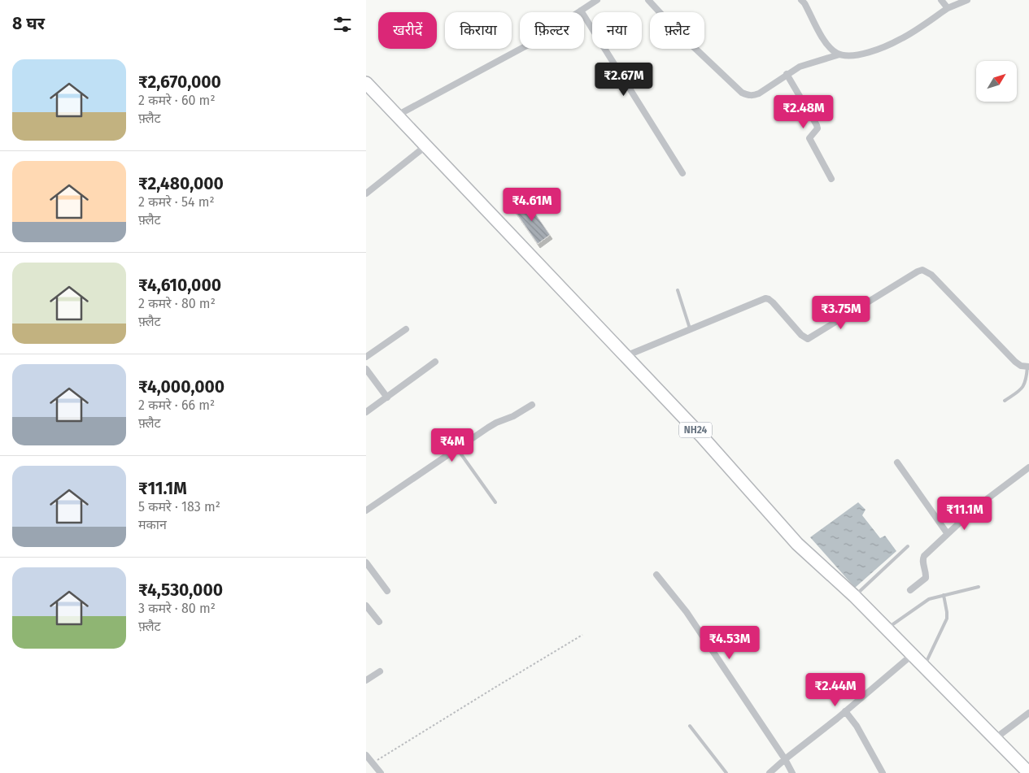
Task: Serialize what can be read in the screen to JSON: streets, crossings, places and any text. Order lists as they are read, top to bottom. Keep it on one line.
{"streets":{"highway":["NH24"]},"north":"top right","page":{"heading":"8 घर","chip":["खरीदें","किराया","फ़िल्टर","नया","फ़्लैट"],"list":[{"name":"₹2,670,000","note":"2 कमरे · 60 m² · फ़्लैट"},{"name":"₹2,480,000","note":"2 कमरे · 54 m² · फ़्लैट"},{"name":"₹4,610,000","note":"2 कमरे · 80 m² · फ़्लैट"},{"name":"₹4,000,000","note":"2 कमरे · 66 m² · फ़्लैट"},{"name":"₹11.1M","note":"5 कमरे · 183 m² · मकान"},{"name":"₹4,530,000","note":"3 कमरे · 80 m² · फ़्लैट"}],"price":["₹2.67M","₹2.48M","₹4.61M","₹3.75M","₹4M","₹11.1M","₹4.53M","₹2.44M"]}}
